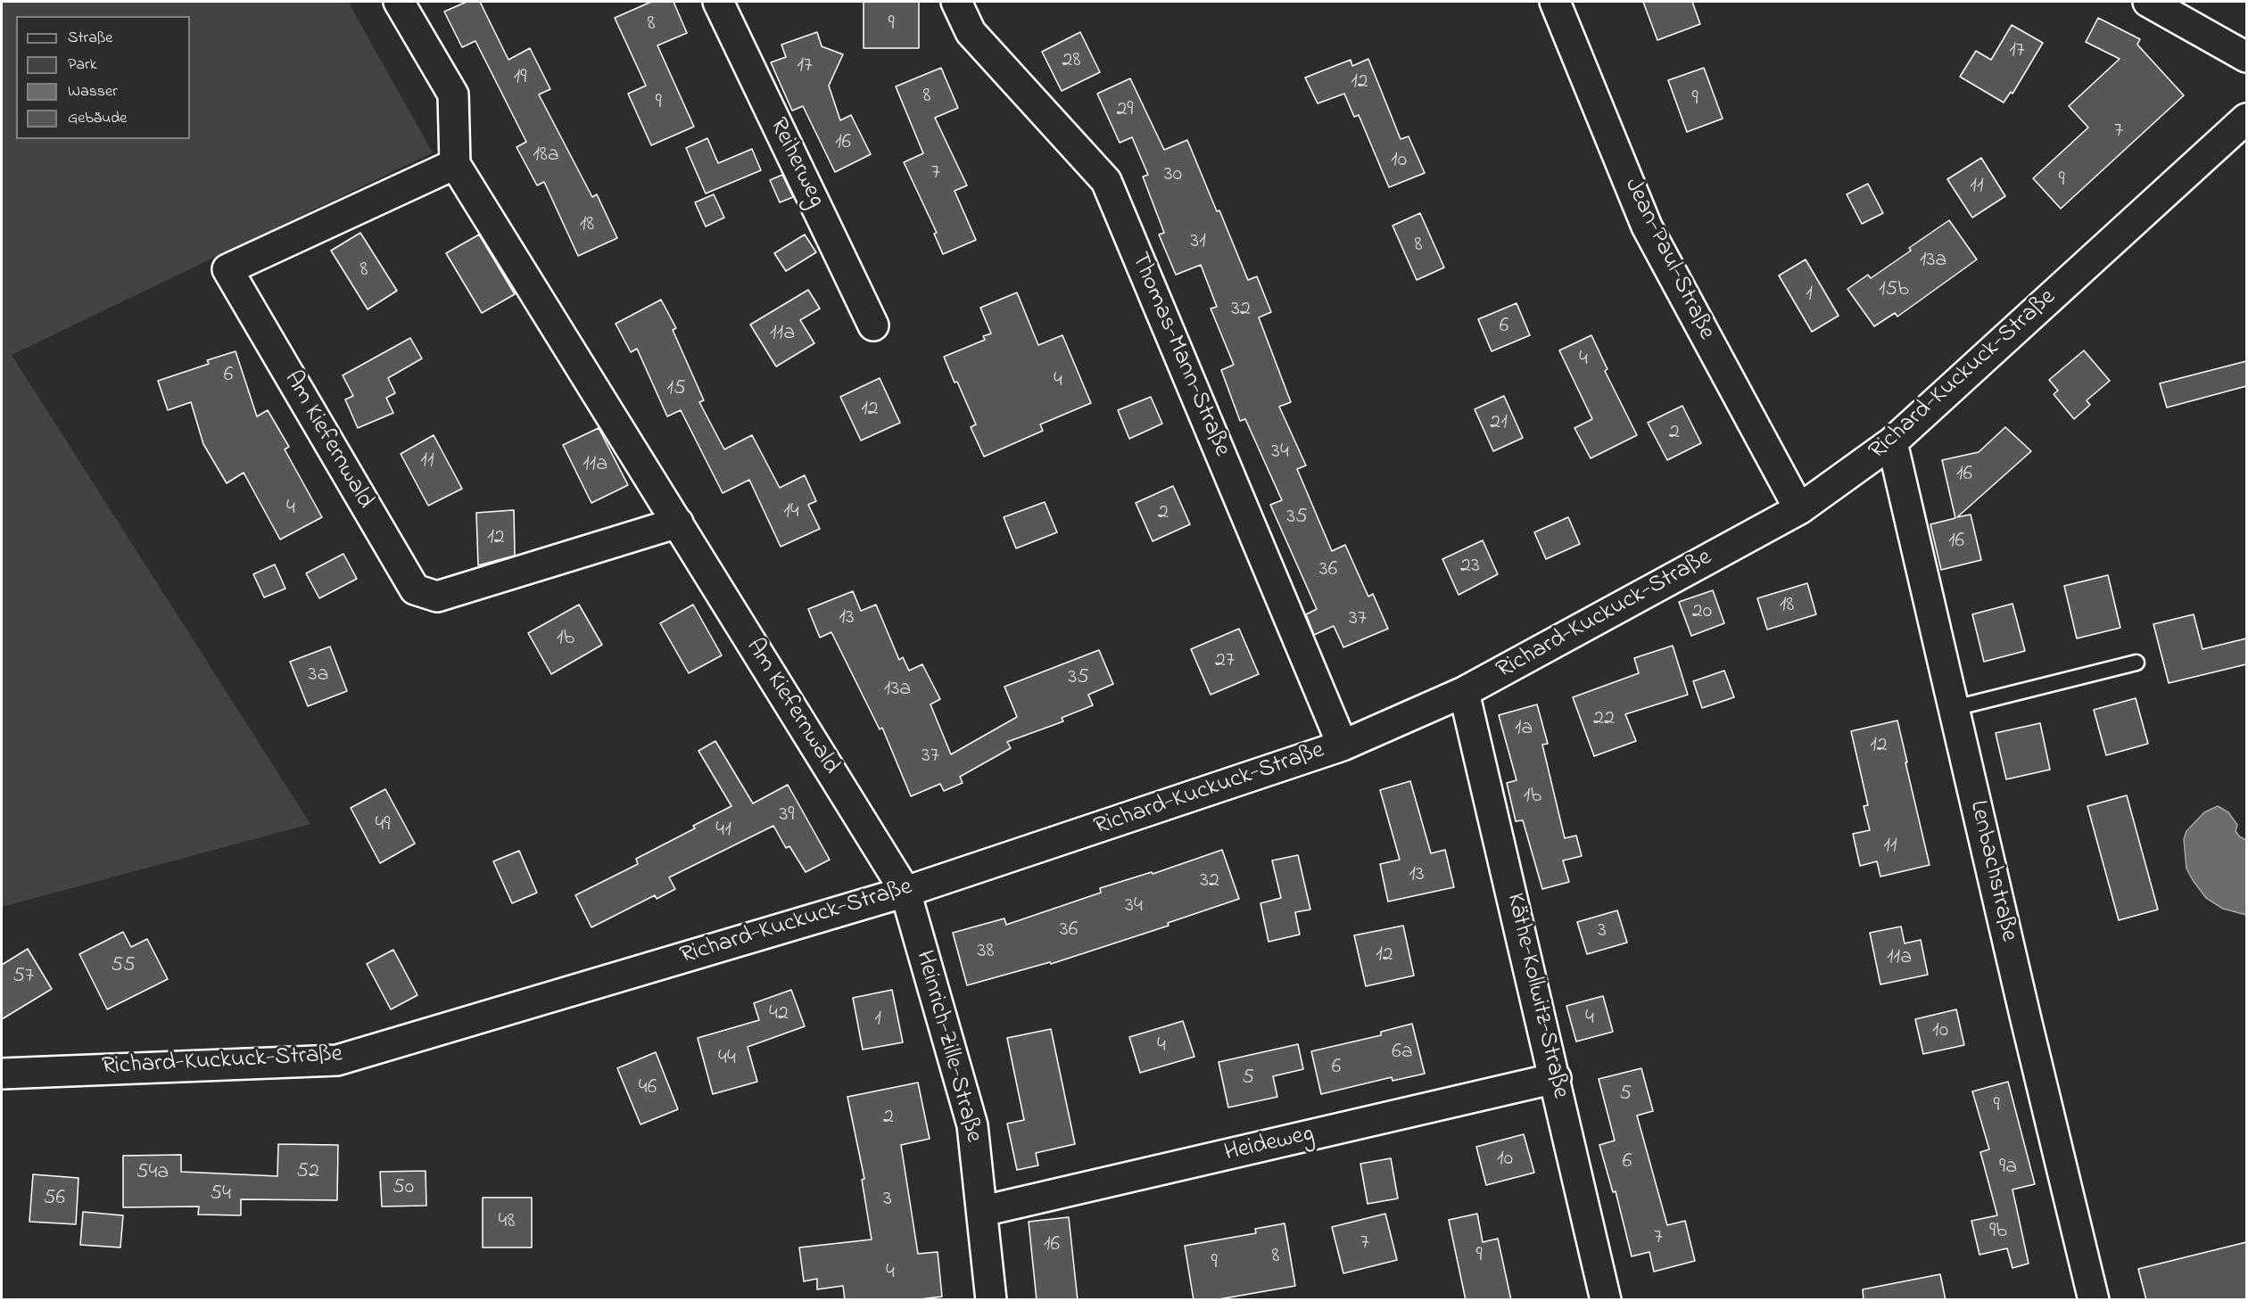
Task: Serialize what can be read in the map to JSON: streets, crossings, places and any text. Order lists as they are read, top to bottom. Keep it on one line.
{"streets":{"street":["Reiherweg","Jean-Paul-Straße","Thomas-Mann-Straße","Richard-Kuckuck-Straße","Am Kiefernwald","Lenbachstraße","Käthe-Kollwitz-Straße","Heinrich-Zille-Straße","Heideweg"]},"crossings":[["Jean-Paul-Straße","Richard-Kuckuck-Straße"],["Thomas-Mann-Straße","Richard-Kuckuck-Straße"],["Richard-Kuckuck-Straße","Am Kiefernwald"],["Richard-Kuckuck-Straße","Lenbachstraße"],["Richard-Kuckuck-Straße","Käthe-Kollwitz-Straße"],["Richard-Kuckuck-Straße","Heinrich-Zille-Straße"],["Am Kiefernwald","Heinrich-Zille-Straße"],["Käthe-Kollwitz-Straße","Heideweg"],["Heinrich-Zille-Straße","Heideweg"]],"house_numbers":["8","9","17","28","17","19","12","8","9","9","29","7","16","18a","10","7","30","9","11","18","31","8","13a","8","15b","1","32","6","11a","4","6","4","15","12","21","2","34","11","11a","16","4","14","2","35","12","16","23","36","18","20","13","37","1b","27","3a","35","13a","22","1a","12","37","1b","39","49","41","11","13","32","34","36","3","38","12","11a","55","57","42","4","1","10","4","6a","44","6","5","46","5","9","2","10","6","9a","52","54a","50","54","56","3","48","9b","7","7","16","9","8","9","4"],"legend":["Straße","Park","Wasser","Gebäude"]}
